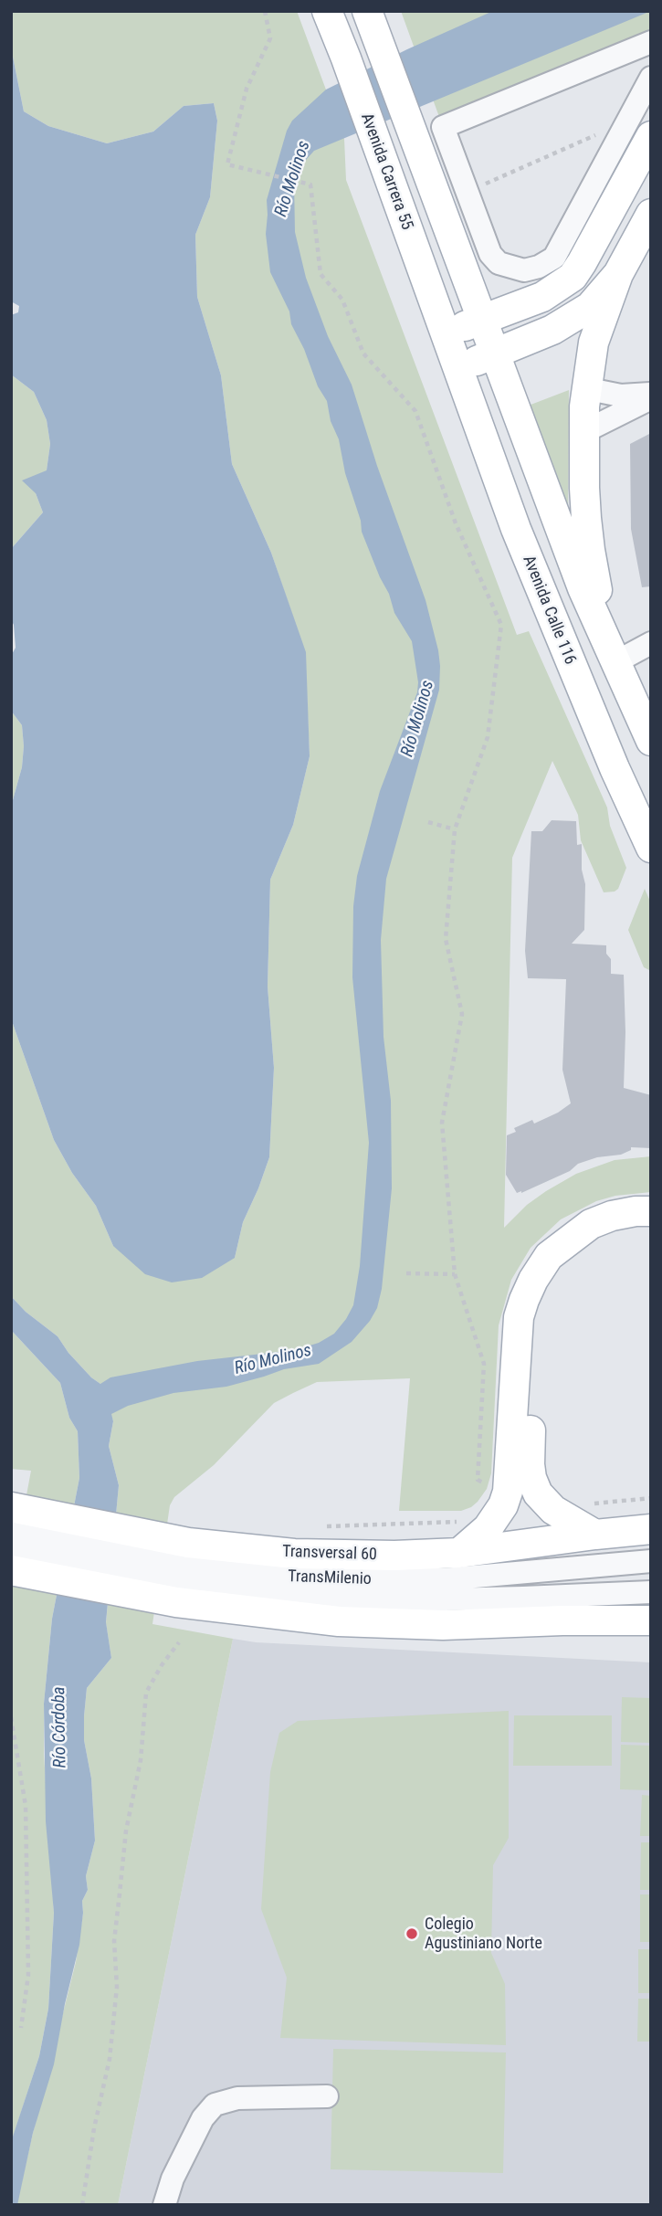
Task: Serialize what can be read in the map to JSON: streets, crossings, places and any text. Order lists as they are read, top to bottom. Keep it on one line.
{"streets":{"main road":["Avenida Carrera 55","Avenida Calle 116","Transversal 60"],"street":["TransMilenio"]},"crossings":[["Avenida Carrera 55","Avenida Calle 116"],["Transversal 60","TransMilenio"]],"water":["Río Molinos","Río Córdoba"],"places":["Colegio Agustiniano Norte"]}
